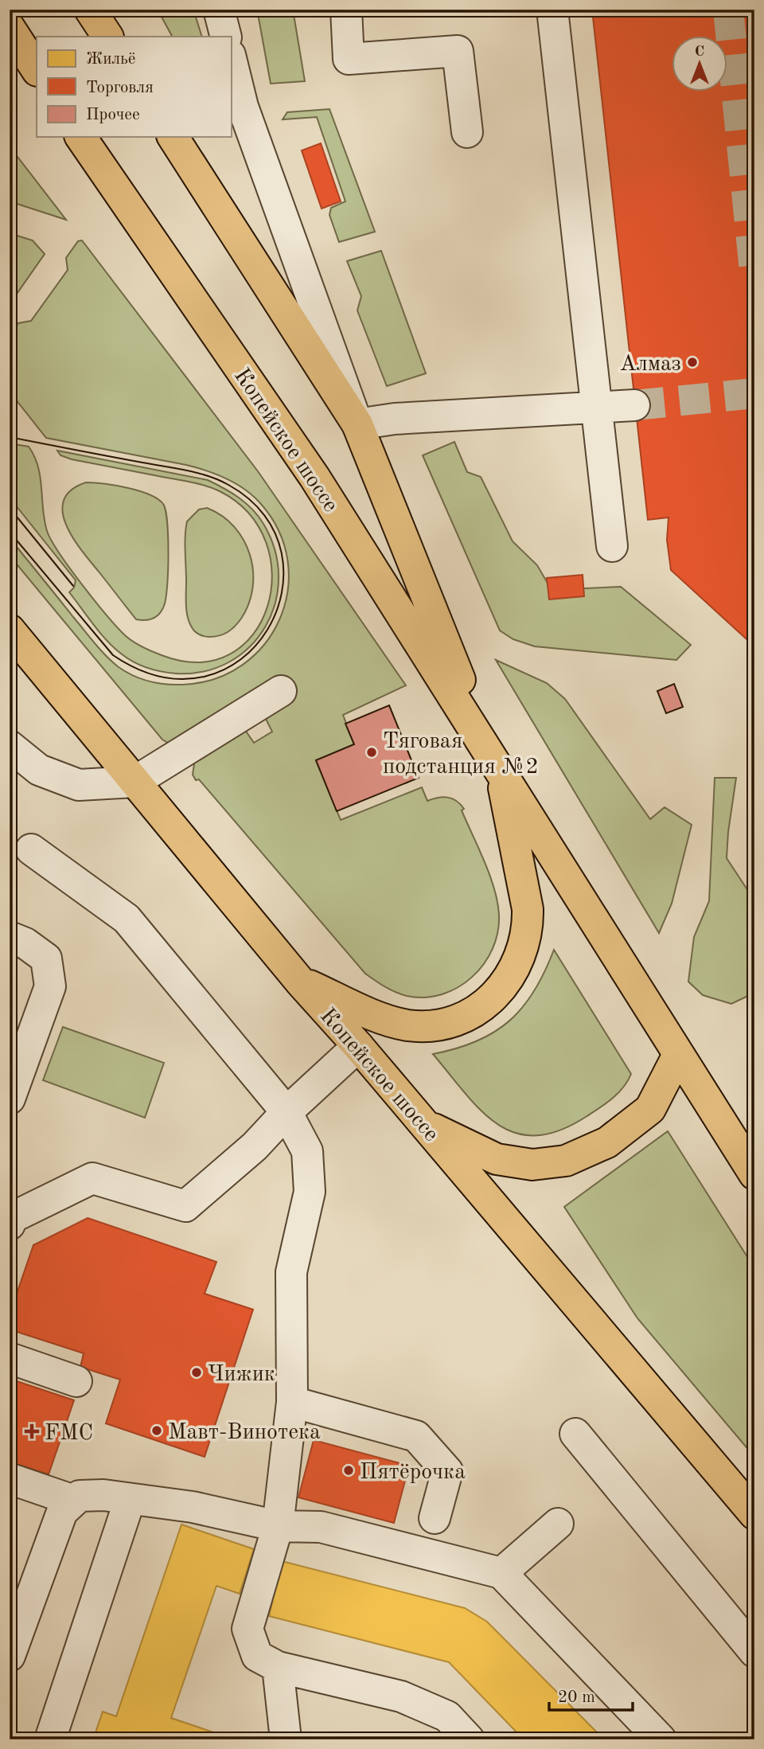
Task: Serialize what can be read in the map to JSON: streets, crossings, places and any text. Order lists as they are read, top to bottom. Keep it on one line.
{"streets":{"main road":["Копейское шоссе"]},"places":{"other":["Алмаз","Тяговая подстанция №2","Чижик","Мавт-Винотека","Пятёрочка"],"health":["FMC"]},"legend":["Жильё","Торговля","Прочее"],"scale_bar":"20 m","north":"top"}
